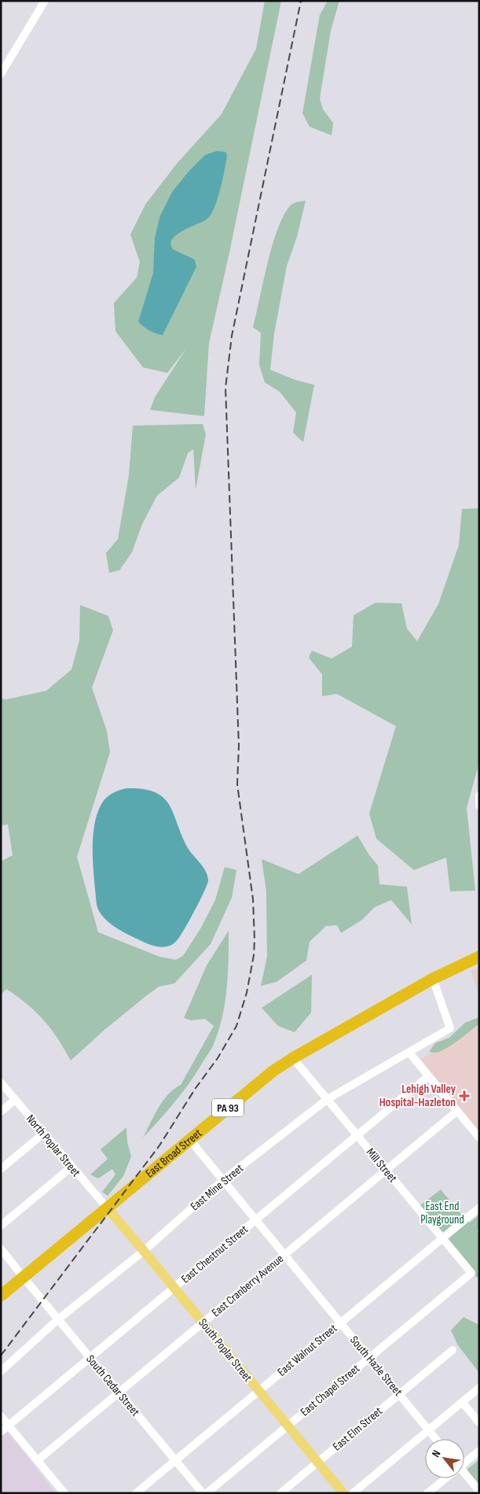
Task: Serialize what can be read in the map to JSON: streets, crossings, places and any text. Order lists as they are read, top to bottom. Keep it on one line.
{"streets":{"highway":["PA 93","East Broad Street"],"main road":["South Poplar Street"],"street":["North Poplar Street","Mill Street","East Mine Street","East Chestnut Street","East Cranberry Avenue","East Walnut Street","South Hazle Street","South Cedar Street","East Chapel Street","East Elm Street"]},"crossings":[["North Poplar Street","East Broad Street"],["North Poplar Street","South Poplar Street"],["East Broad Street","Mill Street"],["East Broad Street","East Mine Street"],["East Broad Street","South Poplar Street"],["East Broad Street","South Hazle Street"],["East Broad Street","South Cedar Street"],["Mill Street","East Mine Street"],["Mill Street","East Chestnut Street"],["Mill Street","East Cranberry Avenue"],["Mill Street","East Walnut Street"],["Mill Street","East Chapel Street"],["East Mine Street","South Poplar Street"],["East Mine Street","South Hazle Street"],["East Mine Street","South Cedar Street"],["East Chestnut Street","South Poplar Street"],["East Chestnut Street","South Hazle Street"],["East Chestnut Street","South Cedar Street"],["East Cranberry Avenue","South Poplar Street"],["East Cranberry Avenue","South Hazle Street"],["East Cranberry Avenue","South Cedar Street"],["South Poplar Street","East Walnut Street"],["South Poplar Street","East Chapel Street"],["South Poplar Street","East Elm Street"],["East Walnut Street","South Hazle Street"],["East Walnut Street","South Cedar Street"],["South Hazle Street","East Chapel Street"],["South Hazle Street","East Elm Street"]],"parks":["East End Playground"],"places":{"health":["Lehigh Valley Hospital-Hazleton"]},"north":"top left"}
